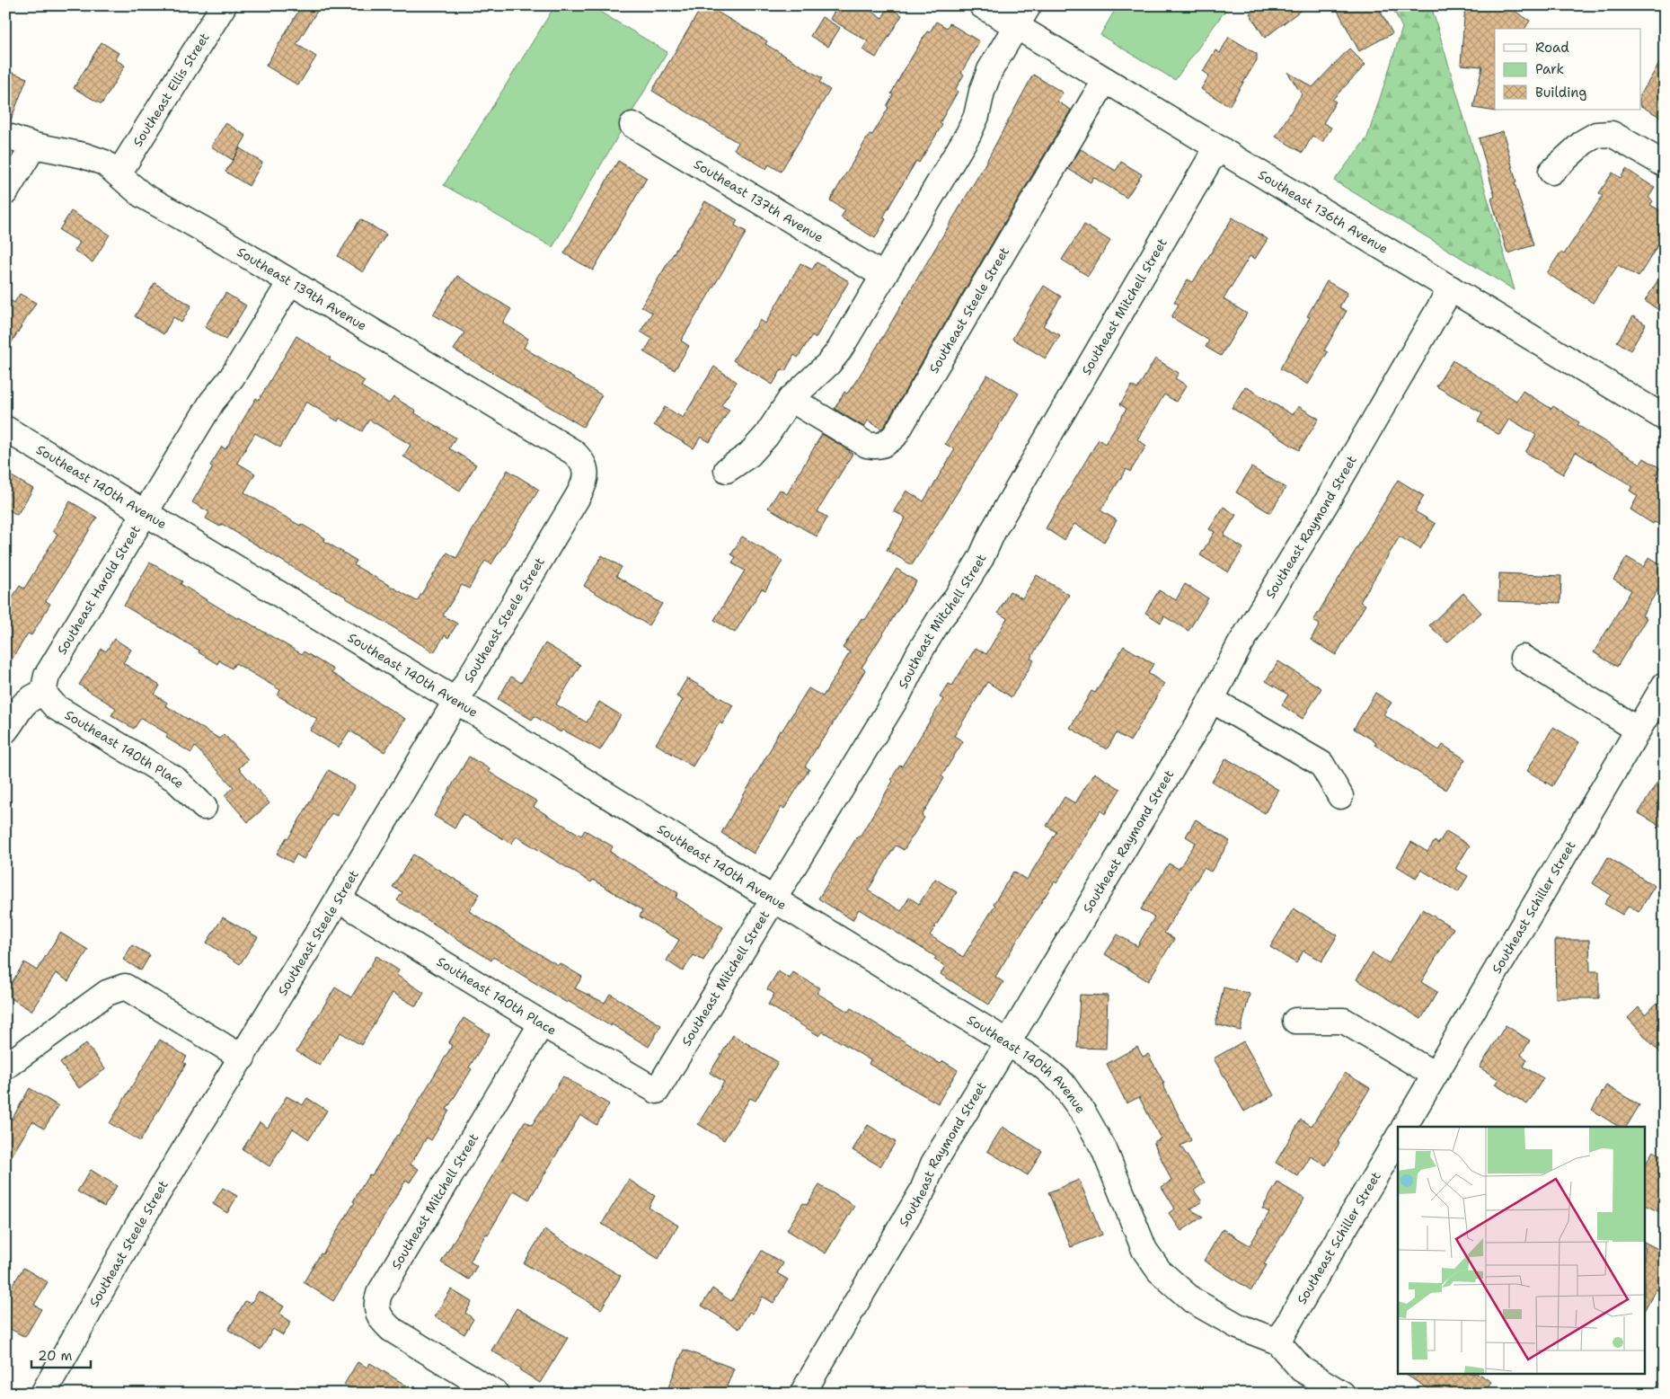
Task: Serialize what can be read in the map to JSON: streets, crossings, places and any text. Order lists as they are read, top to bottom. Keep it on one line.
{"streets":{"street":["Southeast Ellis Street","Southeast 137th Avenue","Southeast 136th Avenue","Southeast 139th Avenue","Southeast Mitchell Street","Southeast Steele Street","Southeast 140th Avenue","Southeast Raymond Street","Southeast Harold Street","Southeast 140th Place","Southeast Schiller Street"]},"crossings":[["Southeast Ellis Street","Southeast 139th Avenue"],["Southeast 136th Avenue","Southeast Mitchell Street"],["Southeast 136th Avenue","Southeast Steele Street"],["Southeast 136th Avenue","Southeast Raymond Street"],["Southeast 139th Avenue","Southeast Steele Street"],["Southeast 139th Avenue","Southeast Harold Street"],["Southeast Mitchell Street","Southeast 140th Avenue"],["Southeast Mitchell Street","Southeast 140th Place"],["Southeast Steele Street","Southeast 140th Avenue"],["Southeast Steele Street","Southeast 140th Place"],["Southeast 140th Avenue","Southeast Raymond Street"],["Southeast 140th Avenue","Southeast Harold Street"],["Southeast 140th Avenue","Southeast Schiller Street"],["Southeast Harold Street","Southeast 140th Place"]],"legend":["Road","Park","Building"],"scale_bar":"20 m"}
